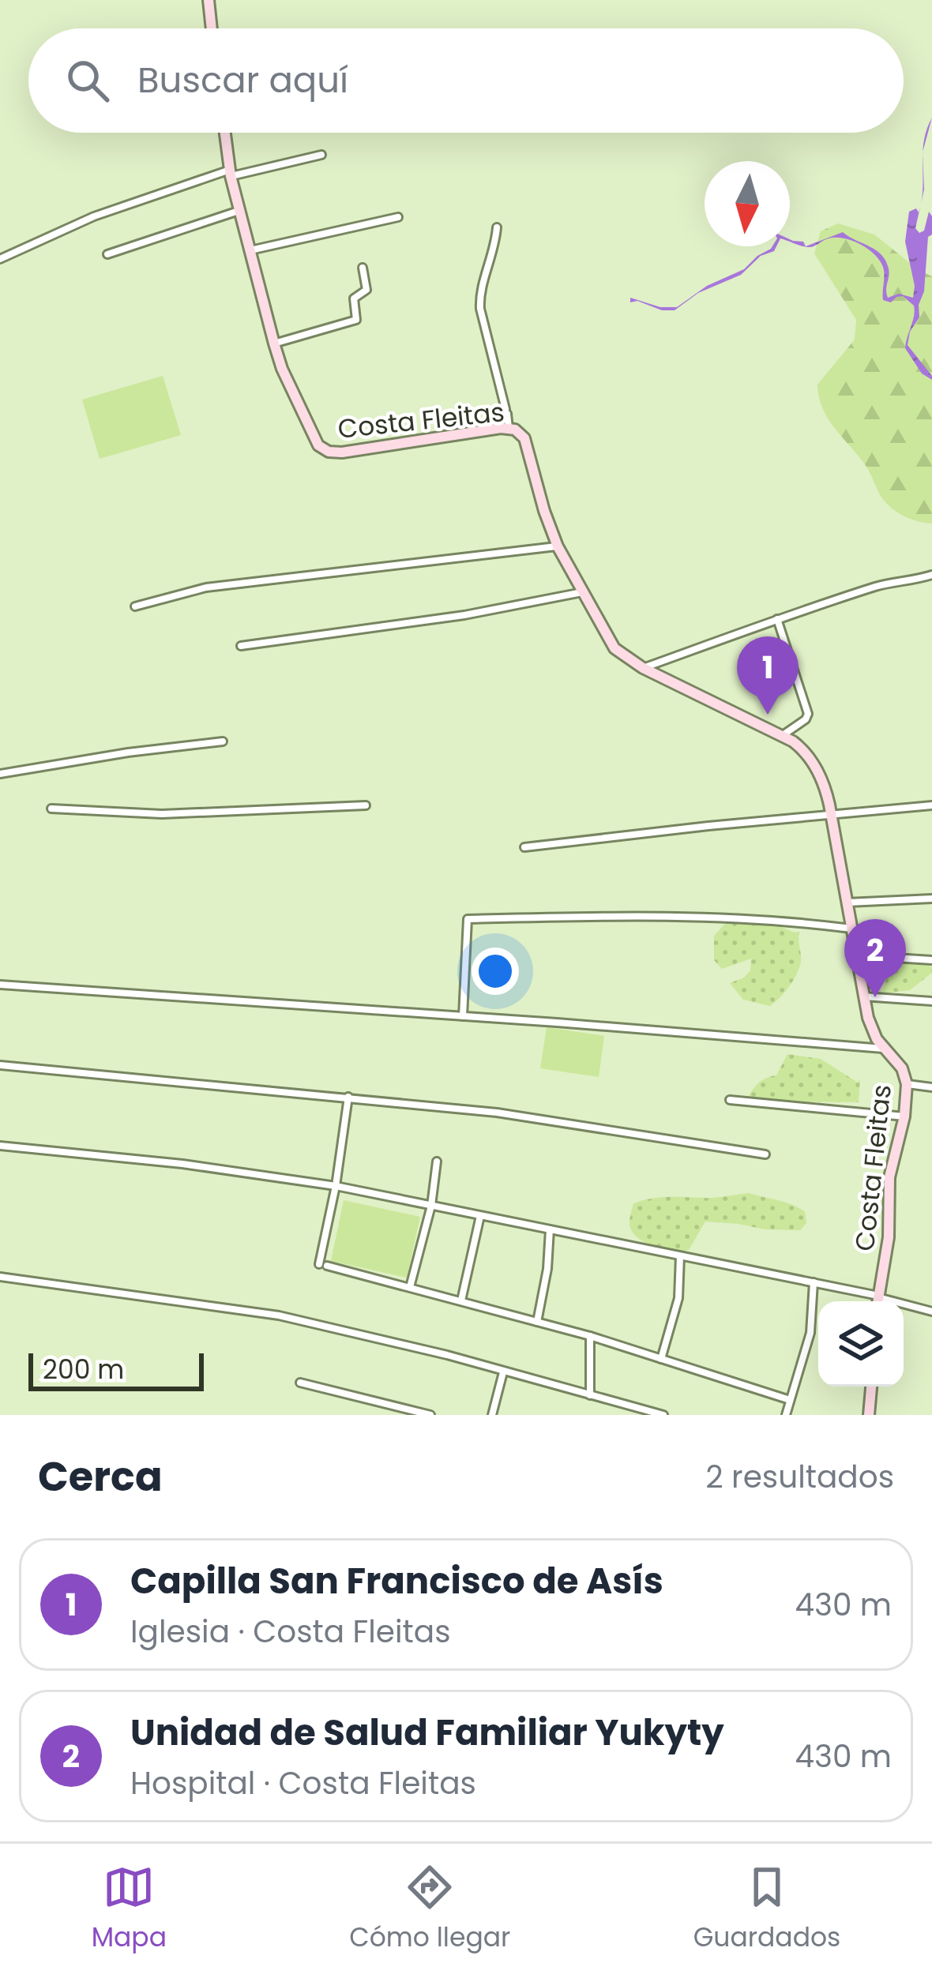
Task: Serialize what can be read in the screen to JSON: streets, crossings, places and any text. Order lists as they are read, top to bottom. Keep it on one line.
{"streets":{"main road":["Costa Fleitas"]},"scale_bar":"200 m","north":"bottom","page":{"search":"Buscar aquí","pins":["1","2"],"scale":"200 m","heading":["Cerca","2 resultados"],"list":[{"mark":"1","name":"Capilla San Francisco de Asís","note":"Iglesia · Costa Fleitas","value":"430 m"},{"mark":"2","name":"Unidad de Salud Familiar Yukyty","note":"Hospital · Costa Fleitas","value":"430 m"}],"nav":["Mapa","Cómo llegar","Guardados"]}}
